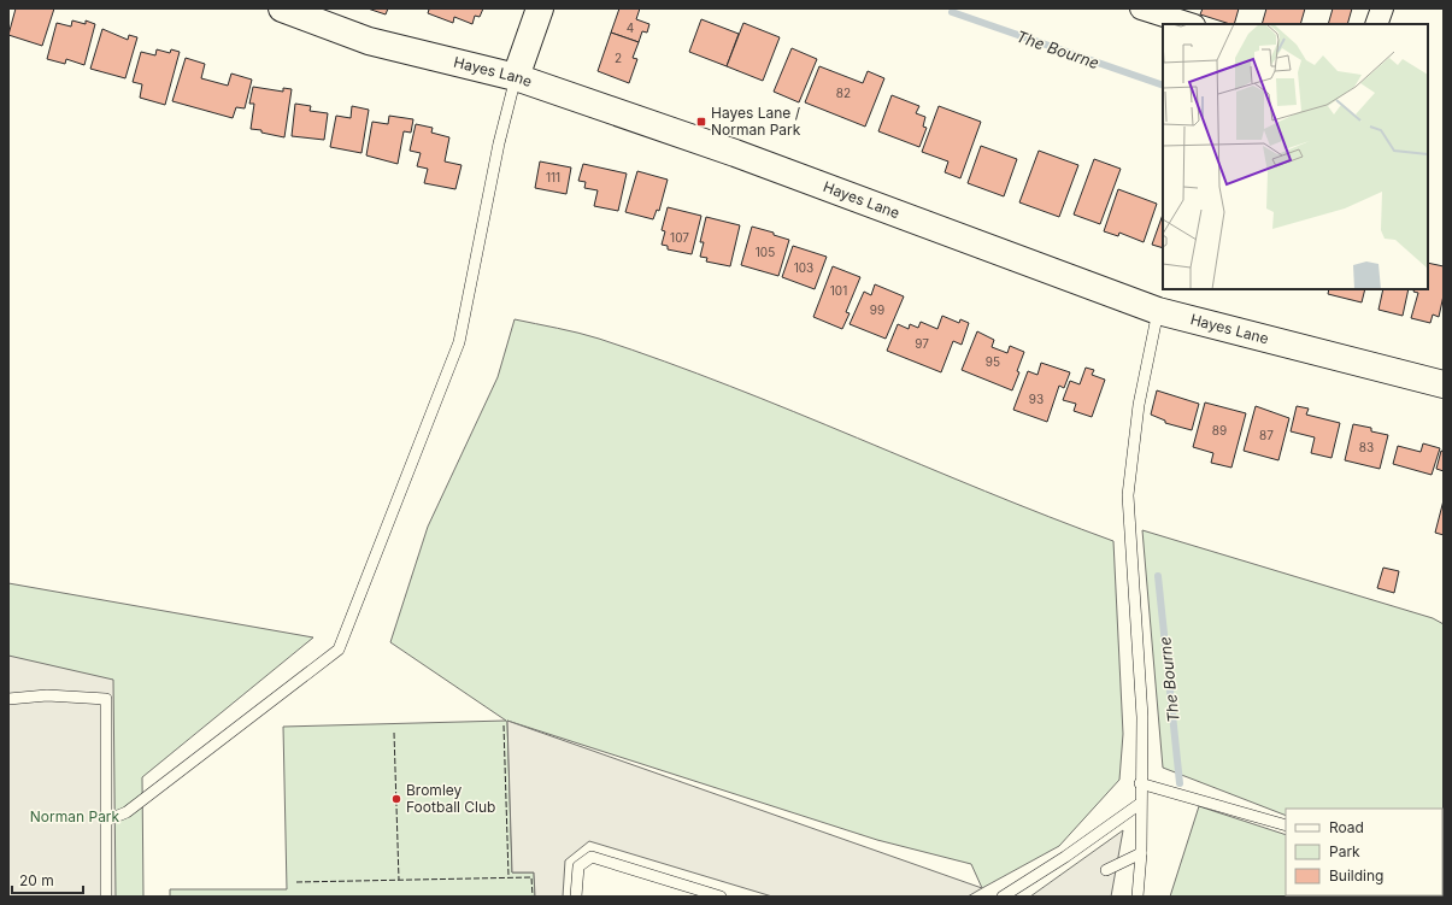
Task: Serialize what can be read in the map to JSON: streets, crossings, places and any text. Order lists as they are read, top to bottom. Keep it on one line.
{"streets":{"main road":["Hayes Lane"]},"water":["The Bourne"],"parks":["Norman Park"],"places":{"transit":["Hayes Lane / Norman Park"],"other":["Bromley Football Club"]},"house_numbers":["4","2","82","111","107","105","103","101","99","97","95","93","89","87","83"],"legend":["Road","Park","Building"],"scale_bar":"20 m"}
